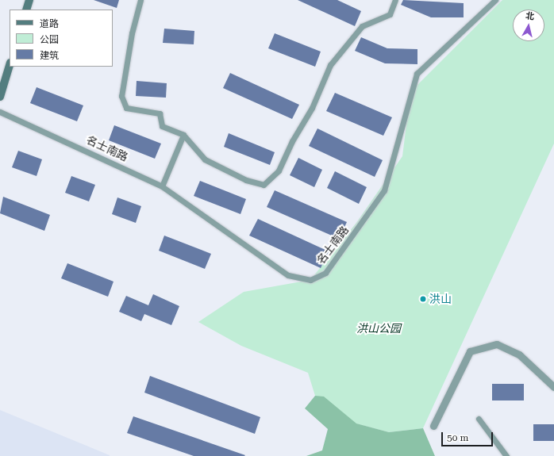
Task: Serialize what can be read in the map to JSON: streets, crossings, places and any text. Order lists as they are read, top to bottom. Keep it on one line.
{"streets":{"street":["名士南路"]},"parks":["洪山公园"],"places":["洪山"],"legend":["道路","公园","建筑"],"scale_bar":"50 m","north":"top"}
